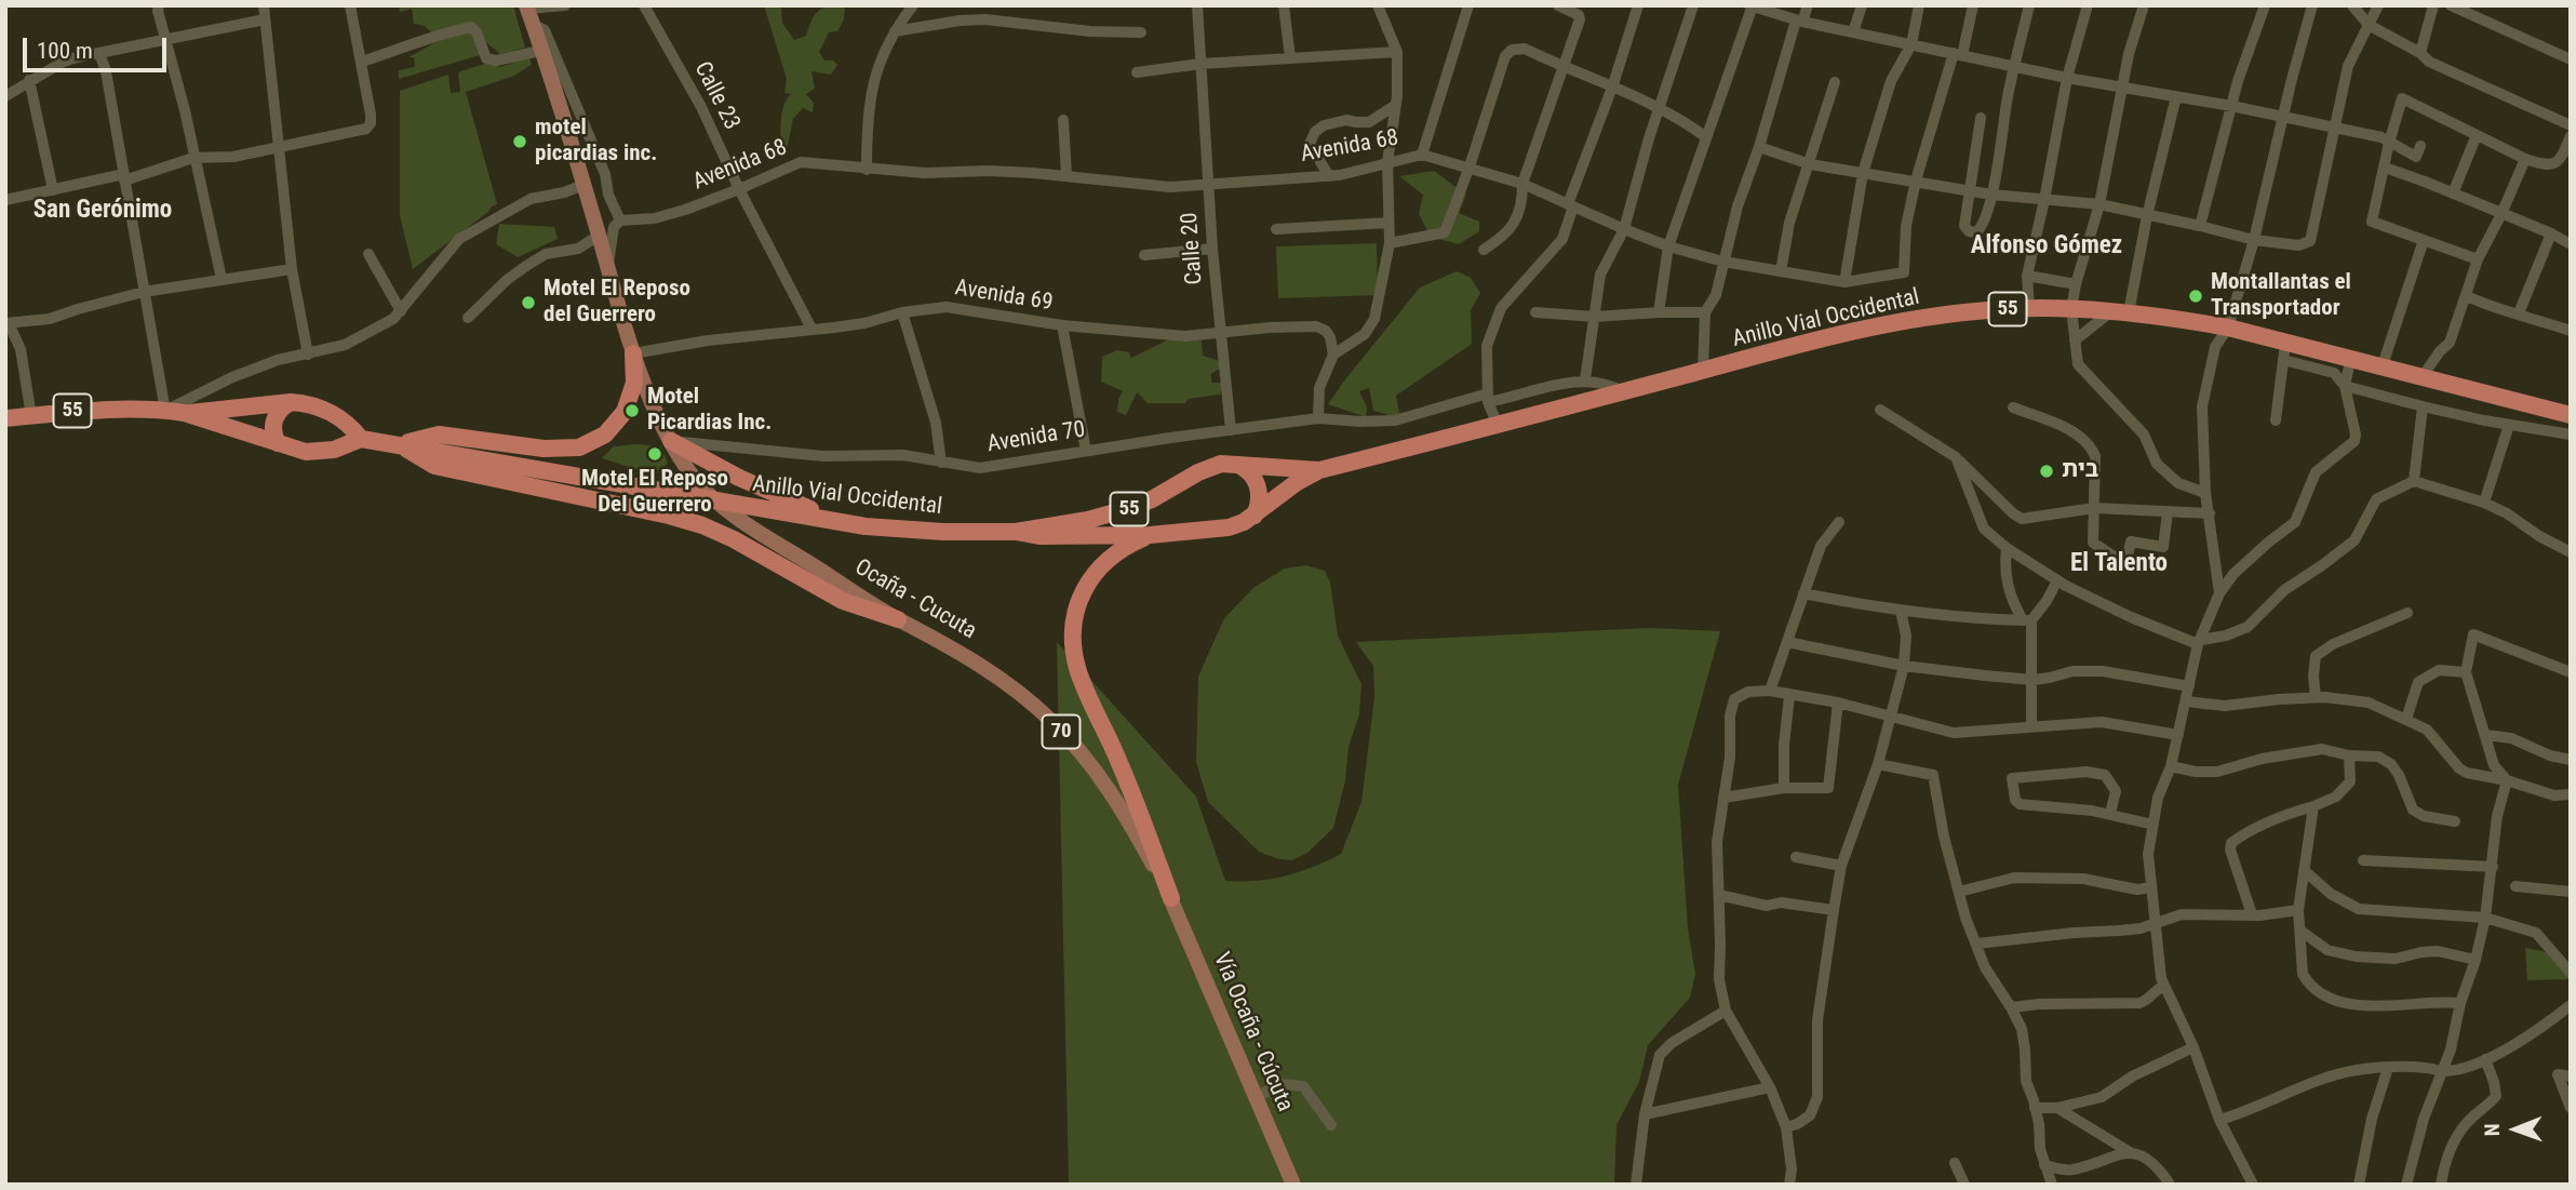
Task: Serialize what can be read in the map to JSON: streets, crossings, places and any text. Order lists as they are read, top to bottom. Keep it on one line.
{"streets":{"highway":["55","Anillo Vial Occidental"],"main road":["Ocaña - Cucuta","70","Vía Ocaña - Cúcuta"],"street":["Calle 23","Avenida 68","Calle 20","Avenida 69","Avenida 70"]},"crossings":[["Calle 23","Avenida 68"],["Calle 23","Avenida 69"],["Avenida 68","Calle 20"],["Calle 20","Avenida 69"],["Calle 20","Avenida 70"],["Avenida 69","Ocaña - Cucuta"],["Avenida 69","70"],["Avenida 70","Ocaña - Cucuta"],["Ocaña - Cucuta","70"],["Ocaña - Cucuta","Vía Ocaña - Cúcuta"]],"districts":["San Gerónimo","Alfonso Gómez","El Talento"],"places":["motel picardias inc.","Montallantas el Transportador","Motel El Reposo del Guerrero","Motel Picardias Inc.","Motel El Reposo Del Guerrero","בית"],"scale_bar":"100 m","north":"left"}
